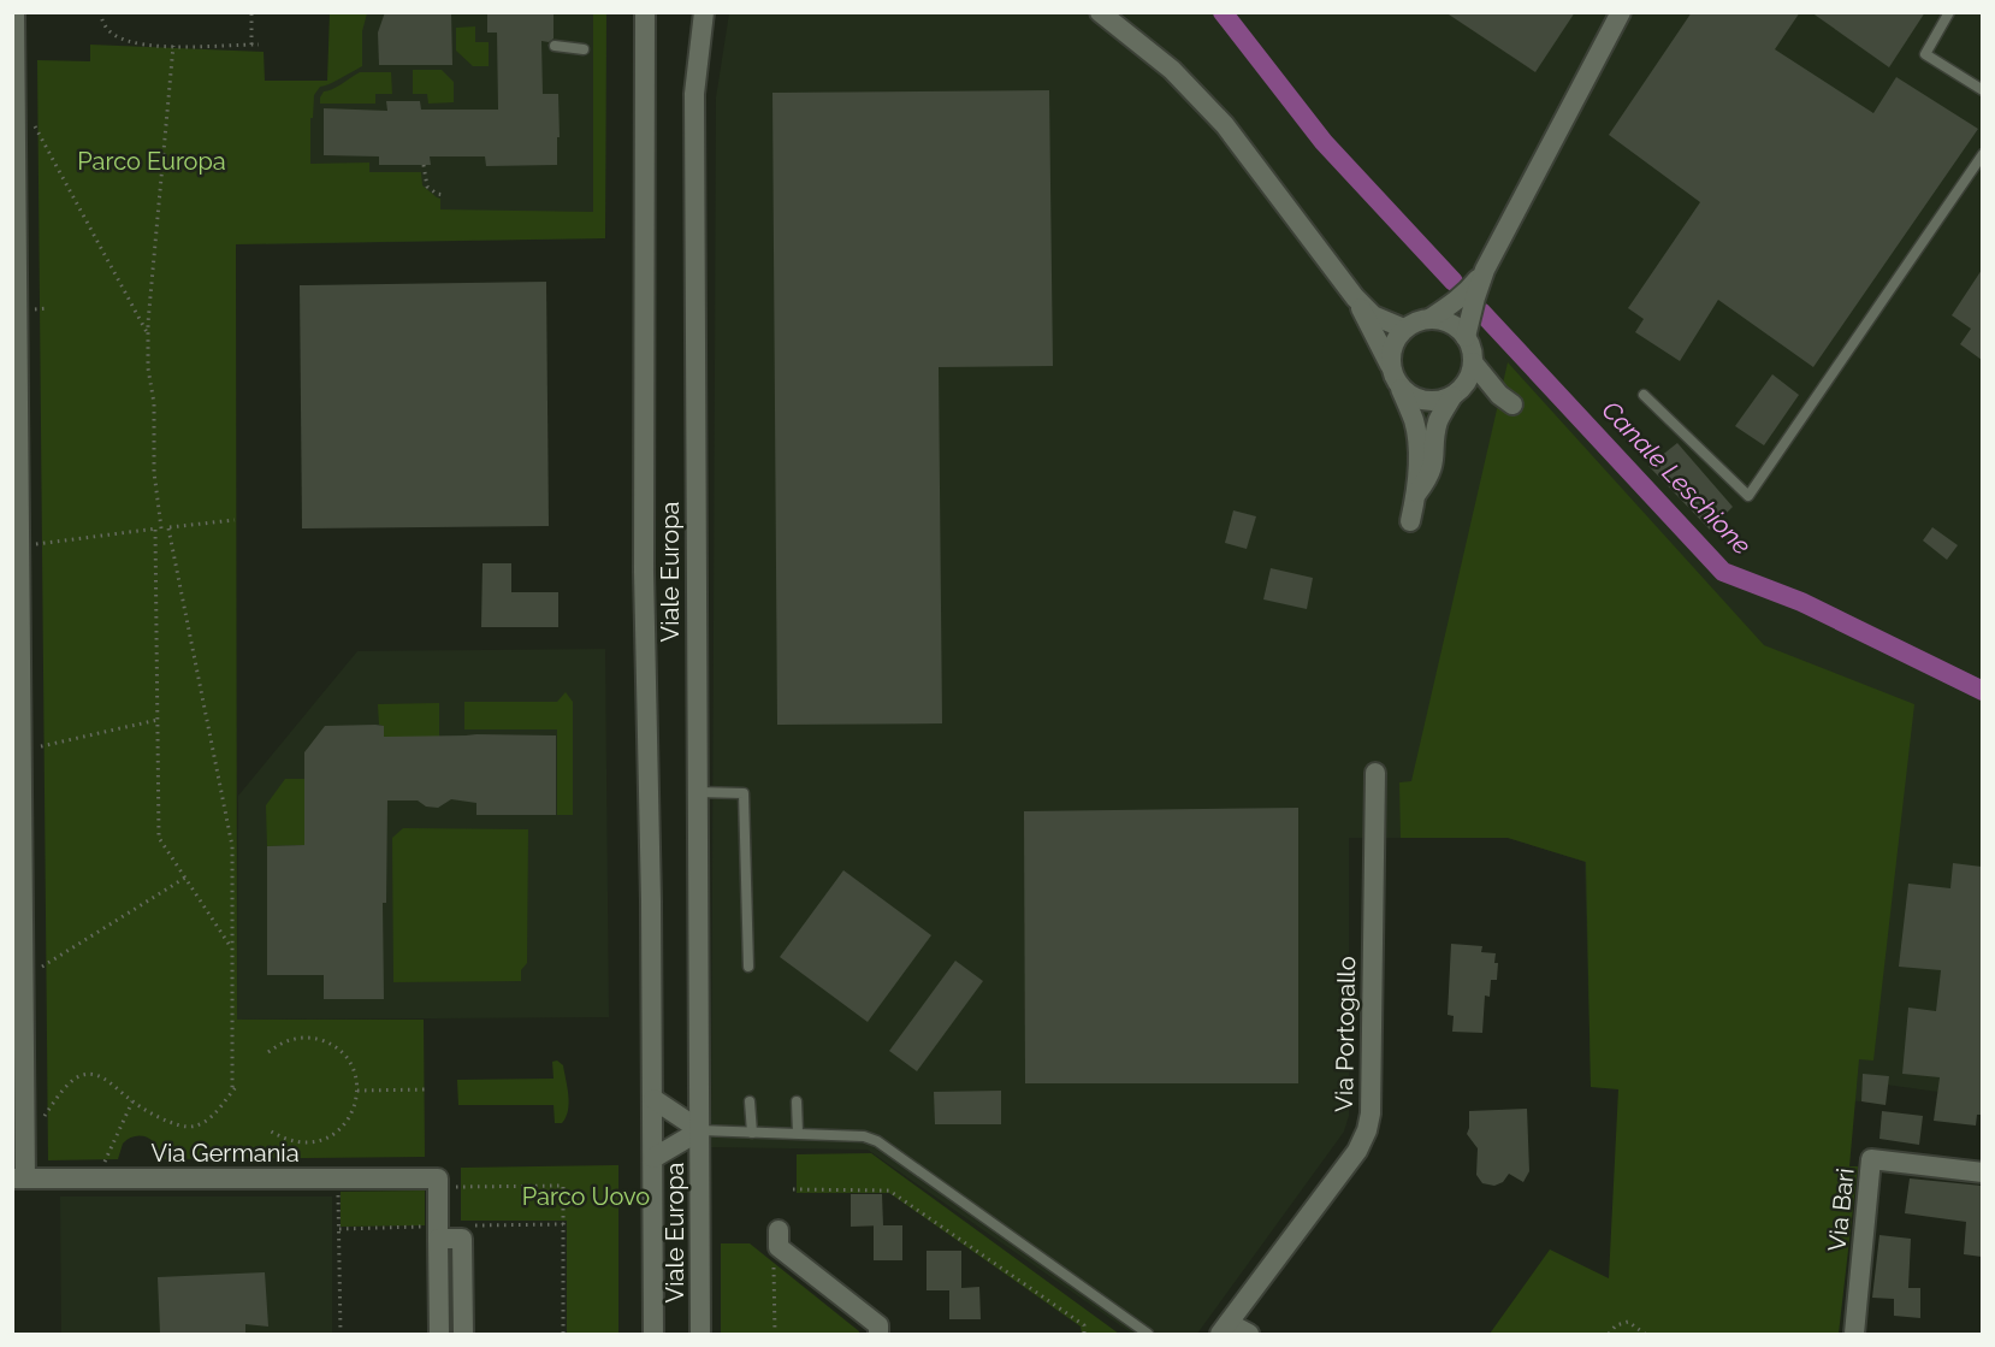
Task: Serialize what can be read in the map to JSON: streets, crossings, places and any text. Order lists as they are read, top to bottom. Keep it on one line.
{"streets":{"street":["Viale Europa","Via Portogallo","Via Germania","Via Bari"]},"water":["Canale Leschione"],"parks":["Parco Europa","Parco Uovo"]}
